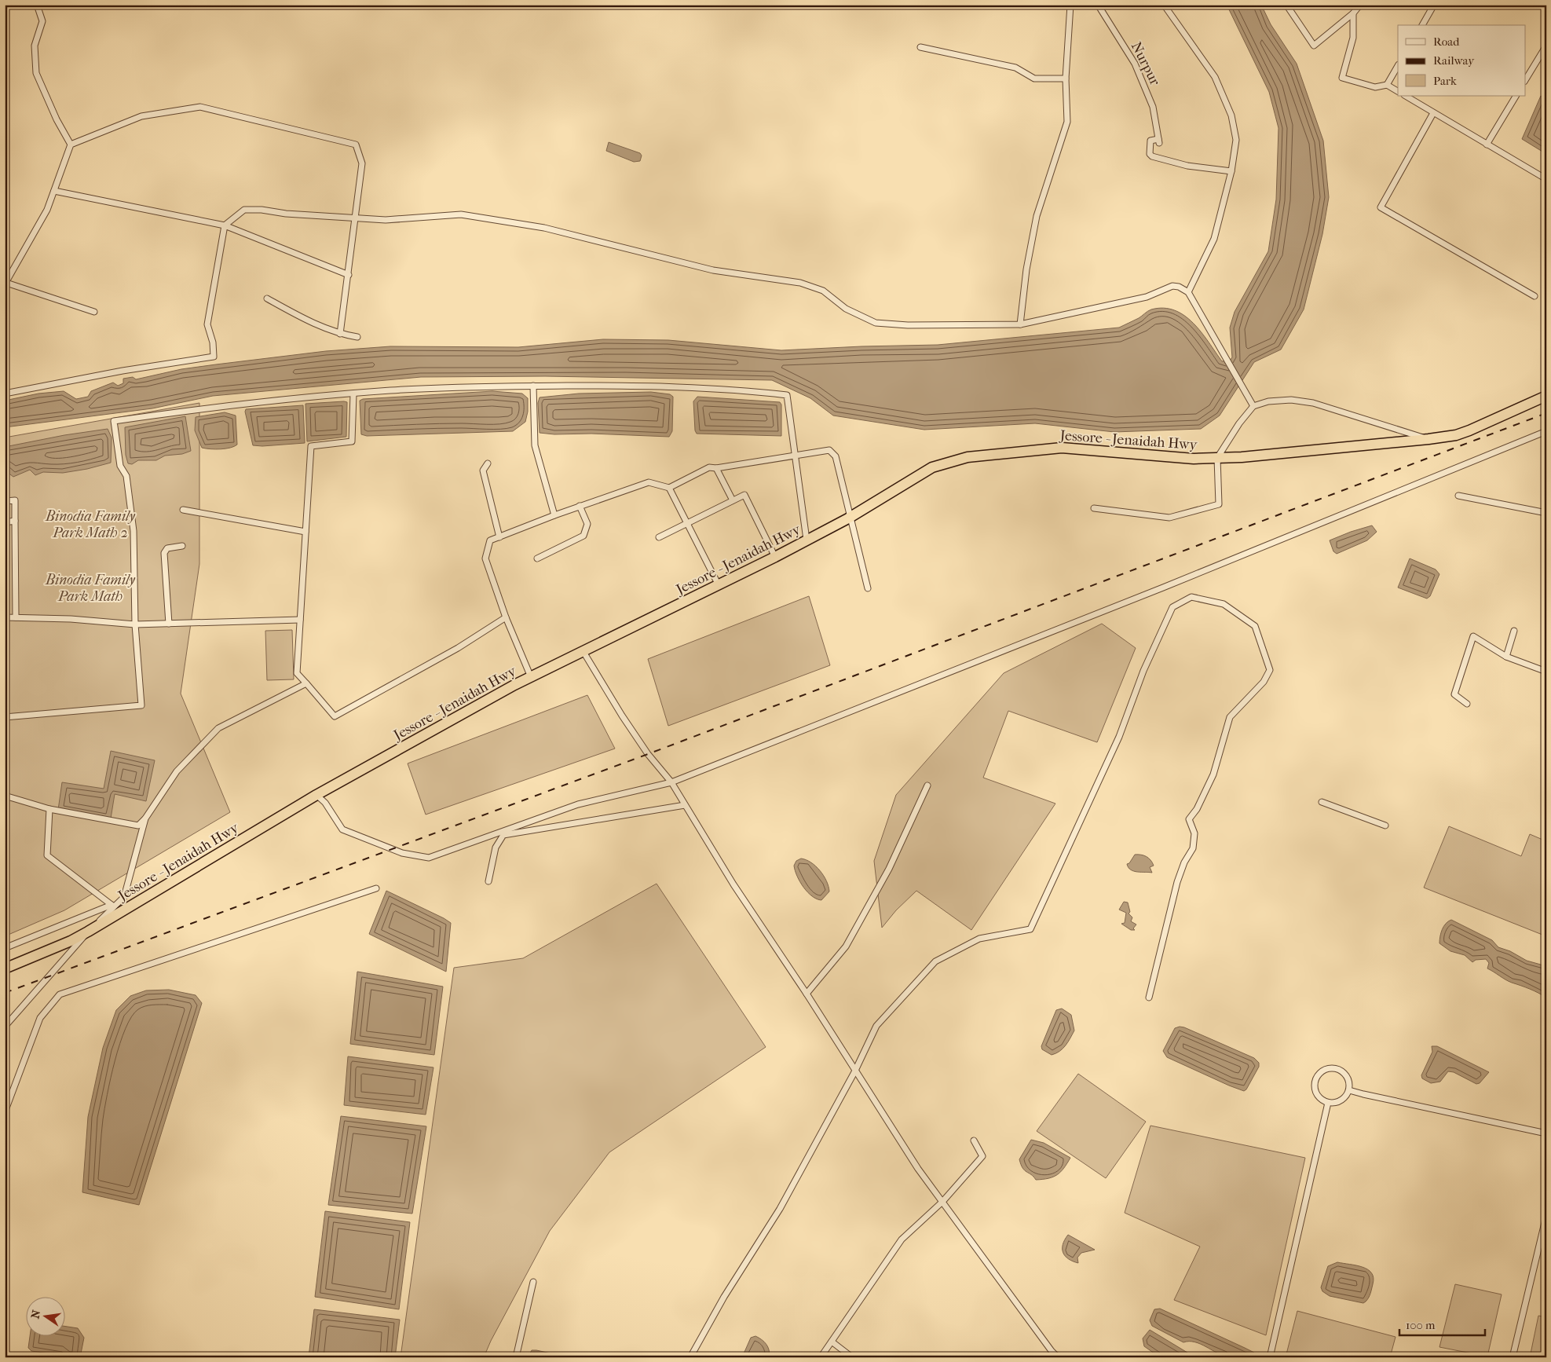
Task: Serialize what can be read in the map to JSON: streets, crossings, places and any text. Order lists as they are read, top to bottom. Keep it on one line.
{"streets":{"highway":["Jessore - Jenaidah Hwy"],"street":["Nurpur"]},"parks":["Binodia Family Park Math 2","Binodia Family Park Math"],"legend":["Road","Railway","Park"],"scale_bar":"100 m","north":"left"}
